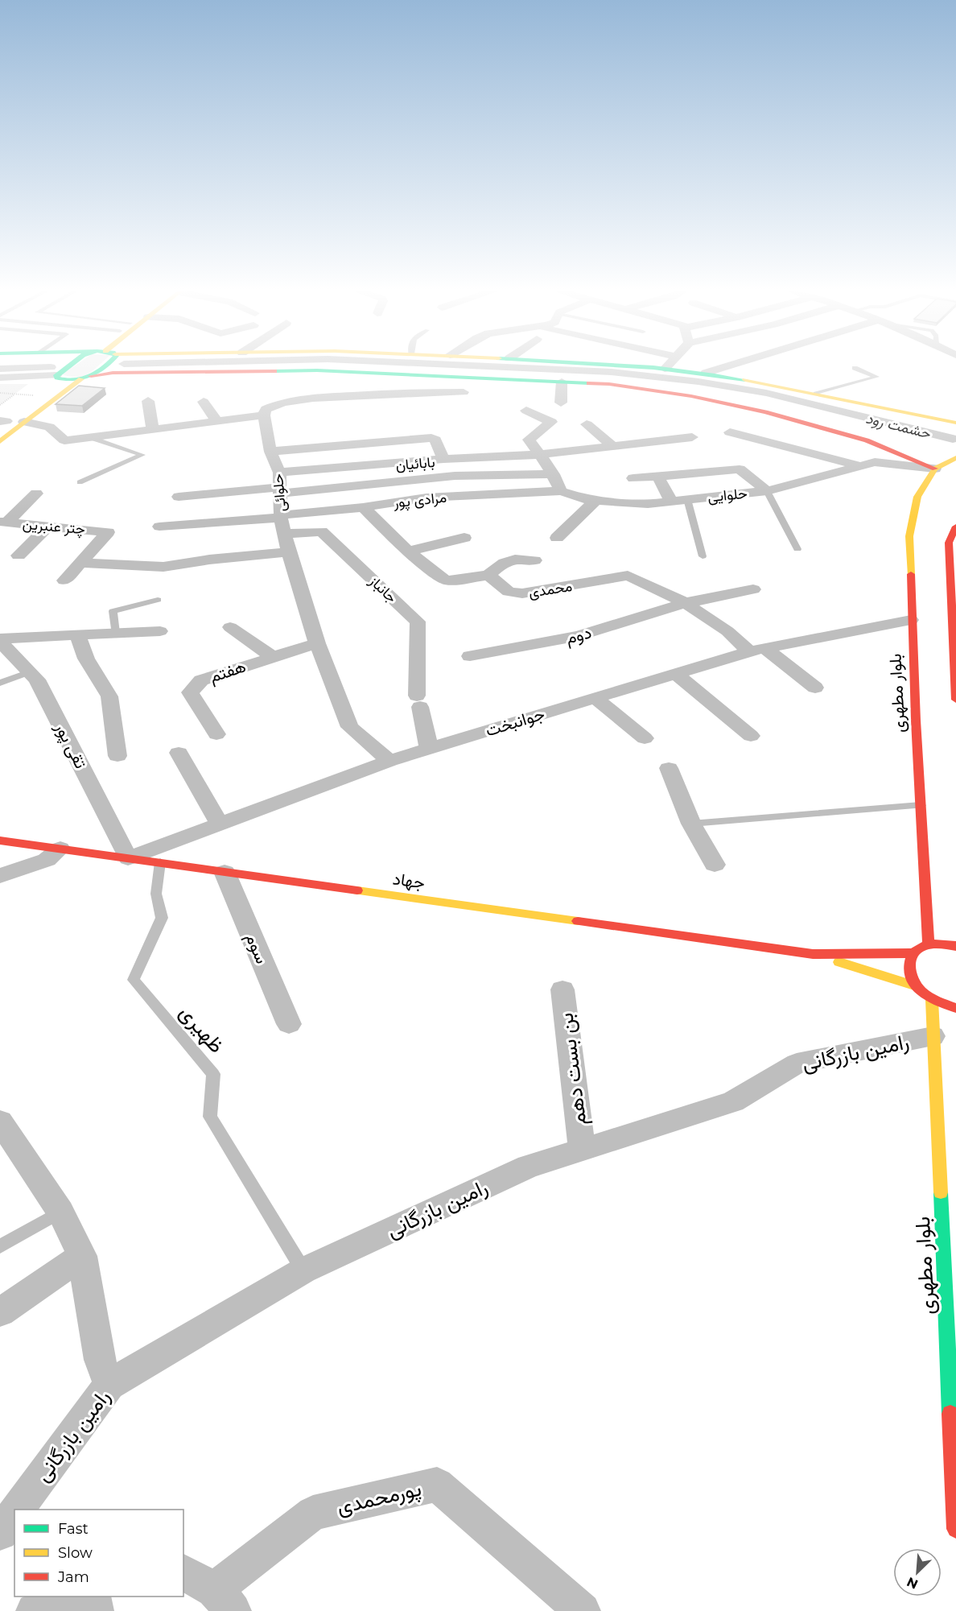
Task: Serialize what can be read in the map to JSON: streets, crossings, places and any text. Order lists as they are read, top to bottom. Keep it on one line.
{"streets":{"main road":["بلوار مطهری","جهاد"],"street":["بابائیان","حلوائی","حلوایی","مرادی پور","چتر عنبرین","جانباز","محمدی","دوم","هفتم","جوانبخت","تقی پور","سوم","رامین بازرگانی","بن بست دهم","پورمحمدی"],"lane":["ظهیری"]},"crossings":[["بابائیان","حلوائی"],["حلوائی","مرادی پور"],["حلوائی","جانباز"],["حلوائی","هفتم"],["حلوائی","جوانبخت"],["حلوایی","مرادی پور"],["حلوایی","بلوار مطهری"],["جانباز","جوانبخت"],["محمدی","دوم"],["محمدی","جوانبخت"],["بلوار مطهری","جوانبخت"],["بلوار مطهری","رامین بازرگانی"],["جوانبخت","تقی پور"],["جوانبخت","جهاد"],["تقی پور","جهاد"],["جهاد","سوم"],["جهاد","ظهیری"],["ظهیری","رامین بازرگانی"],["رامین بازرگانی","بن بست دهم"]],"water":["حشمت رود"],"legend":["Fast","Slow","Jam"],"north":"bottom left"}
